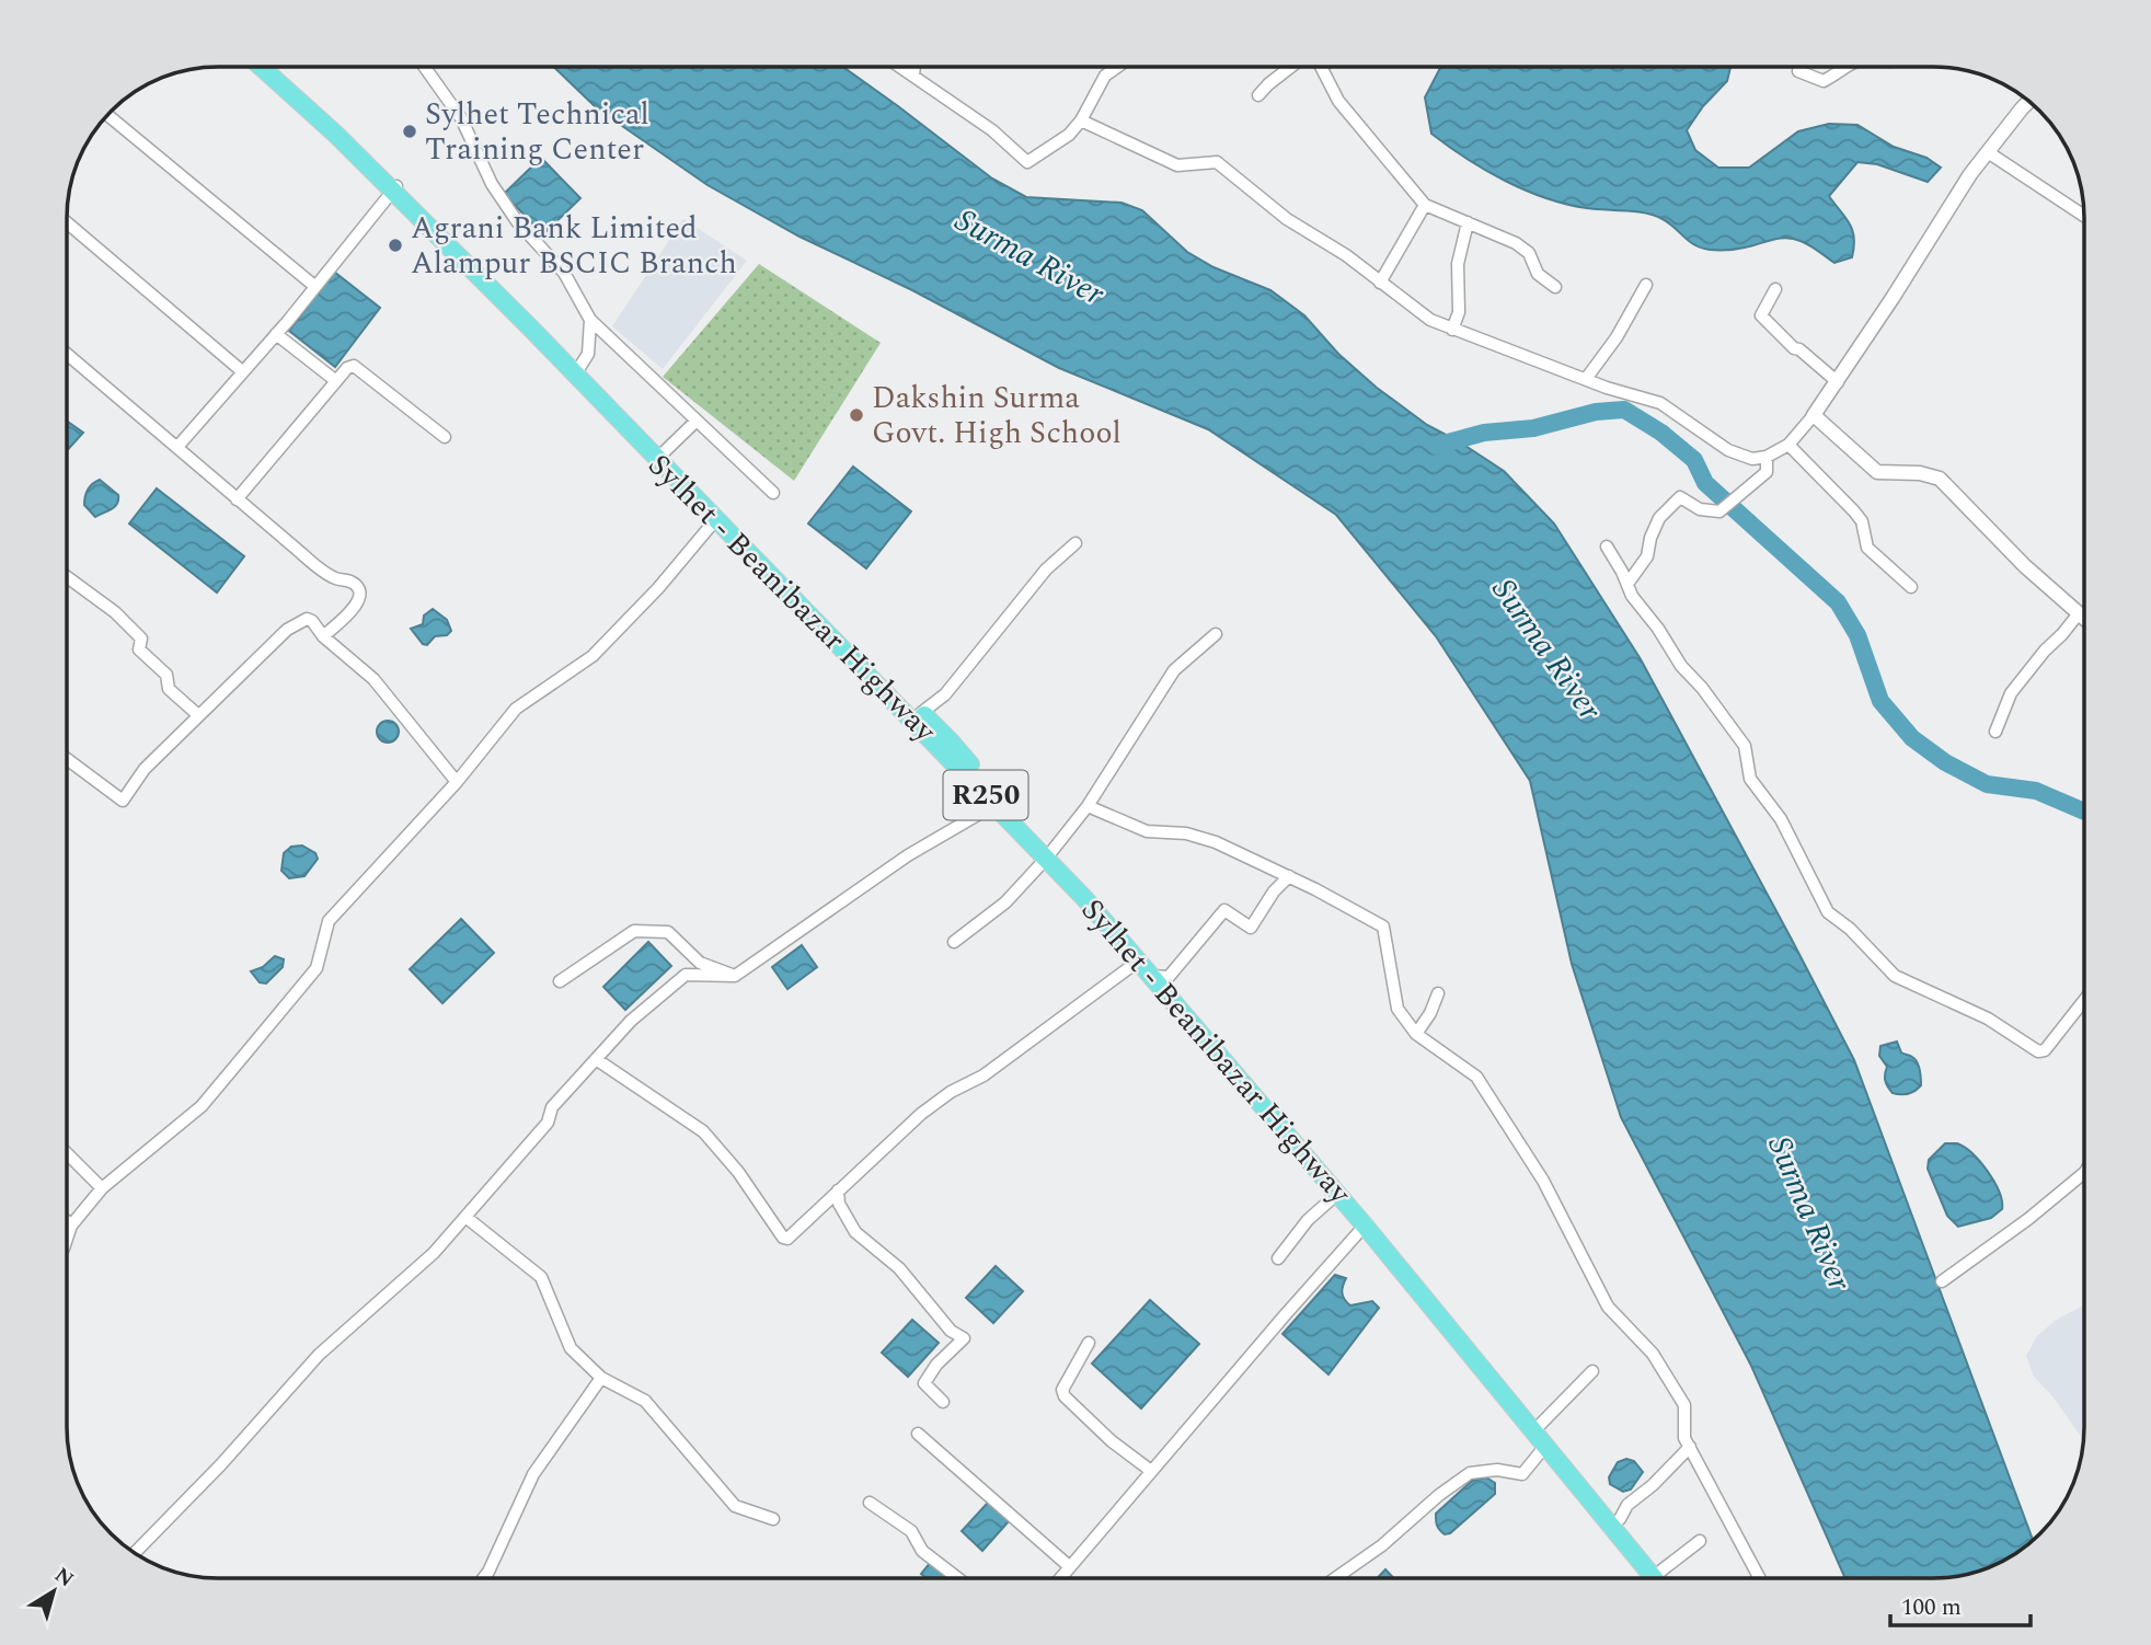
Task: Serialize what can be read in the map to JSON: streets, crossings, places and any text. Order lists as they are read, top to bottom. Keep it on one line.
{"streets":{"main road":["Sylhet - Beanibazar Highway","R250"]},"water":["Surma River"],"places":["Sylhet Technical Training Center","Agrani Bank Limited Alampur BSCIC Branch","Dakshin Surma Govt. High School"],"scale_bar":"100 m","north":"top right"}
